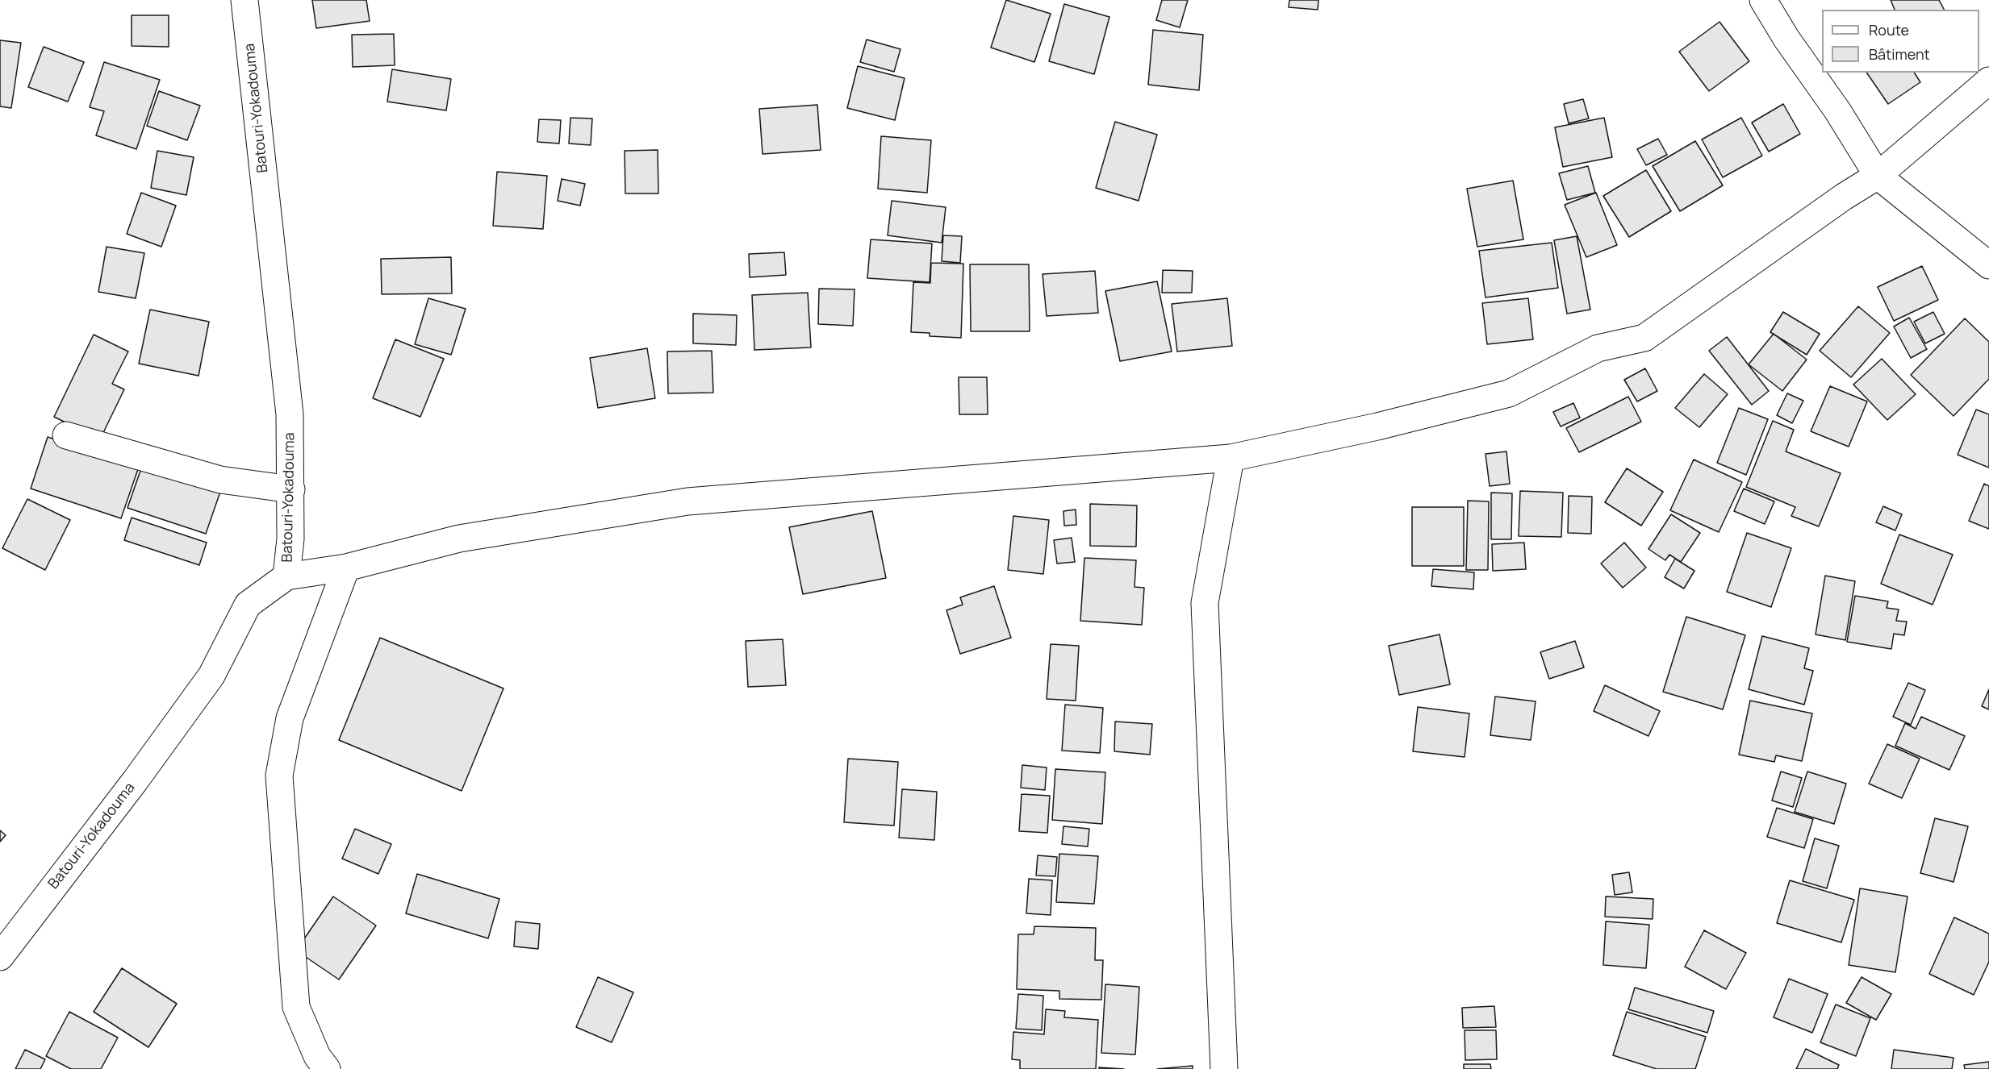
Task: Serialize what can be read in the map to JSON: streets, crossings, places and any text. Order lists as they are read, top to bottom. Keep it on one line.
{"streets":{"main road":["Batouri-Yokadouma"]},"legend":["Route","Bâtiment"]}
